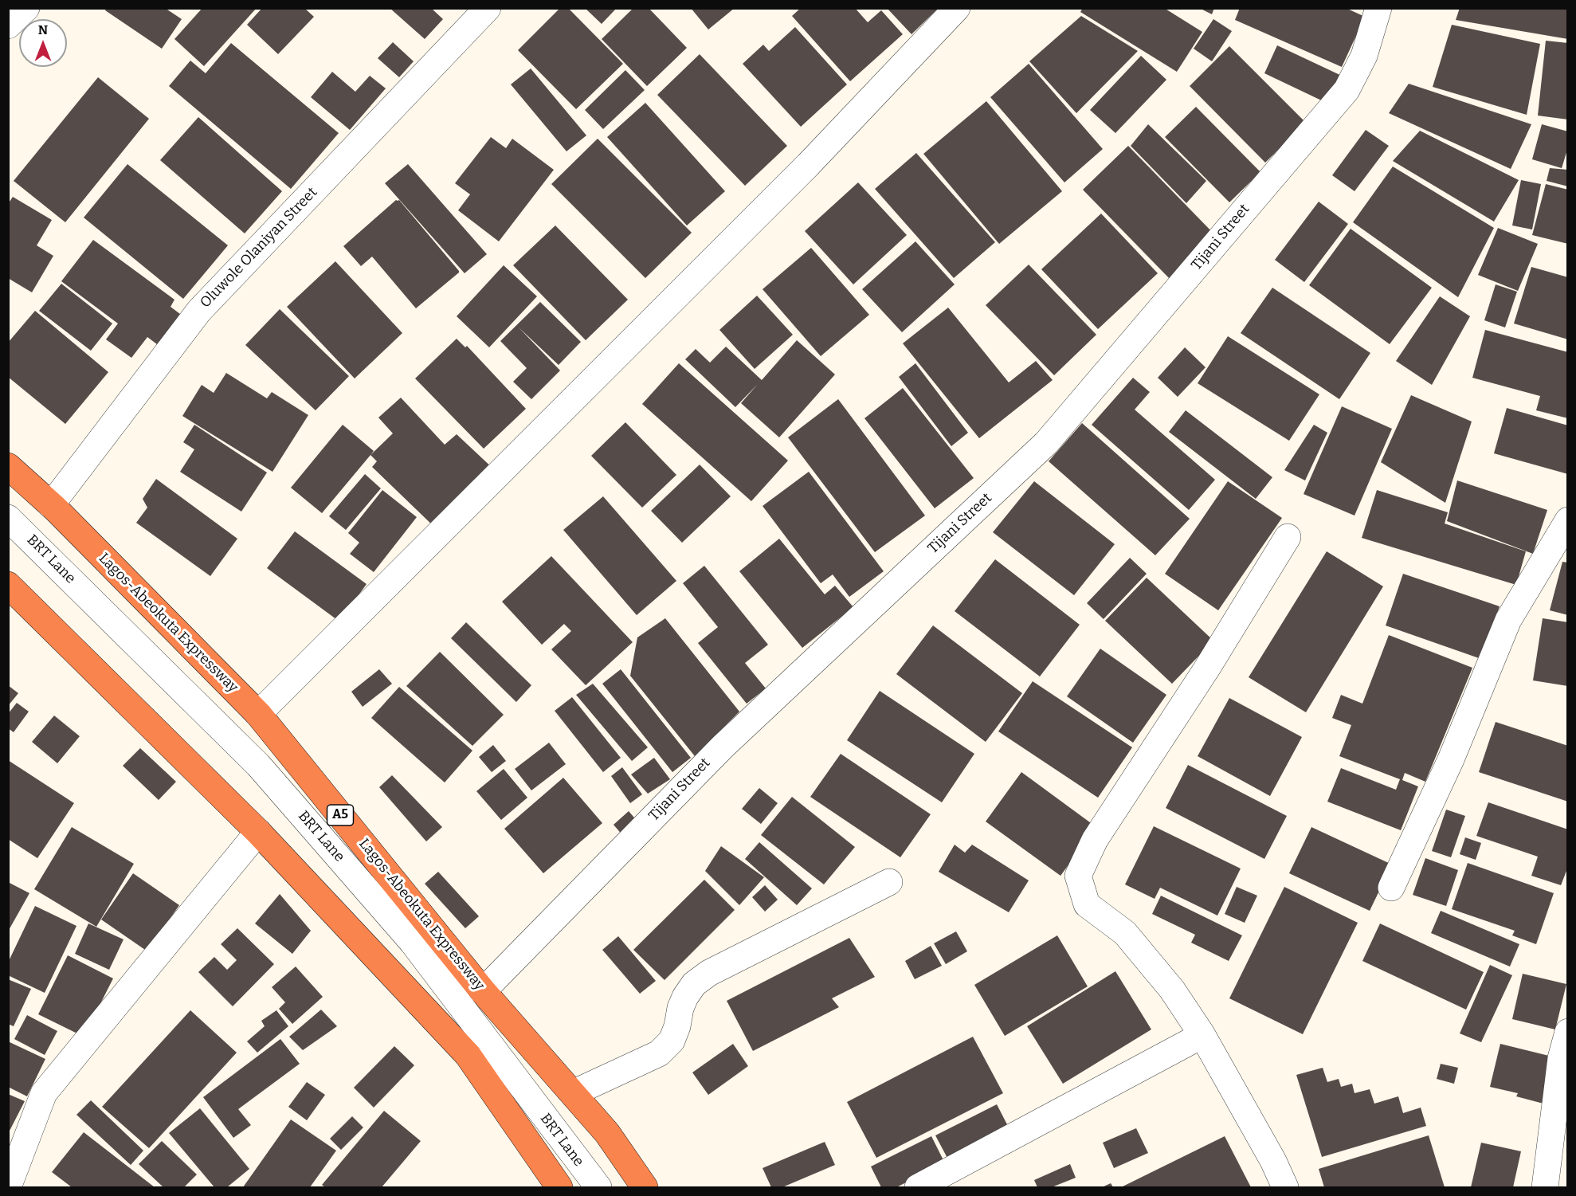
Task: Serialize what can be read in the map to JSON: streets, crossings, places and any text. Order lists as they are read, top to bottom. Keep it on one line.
{"streets":{"highway":["Lagos-Abeokuta Expressway","A5"],"street":["Tijani Street","Oluwole Olaniyan Street","BRT Lane"]},"crossings":[["Tijani Street","Lagos-Abeokuta Expressway"],["Oluwole Olaniyan Street","Lagos-Abeokuta Expressway"]],"north":"top"}
